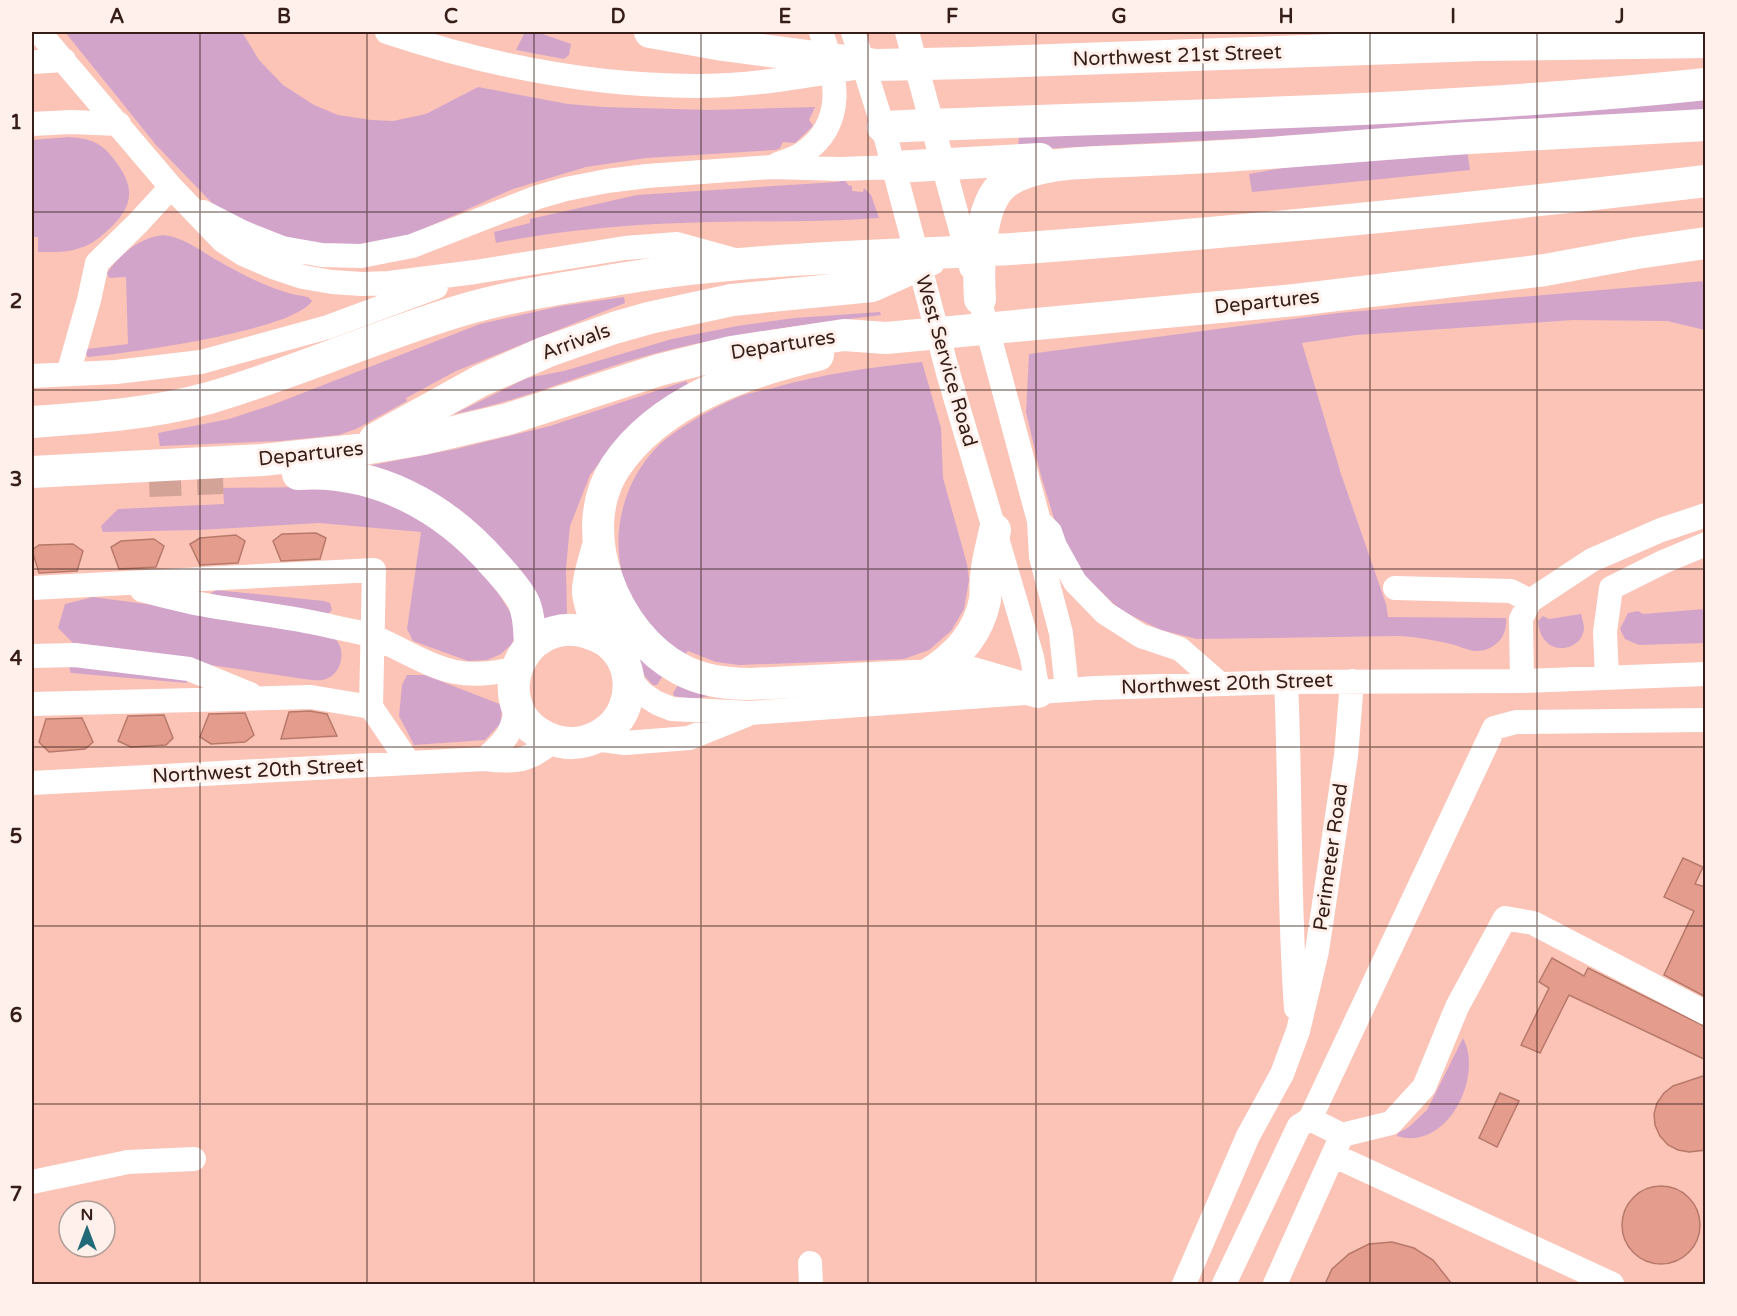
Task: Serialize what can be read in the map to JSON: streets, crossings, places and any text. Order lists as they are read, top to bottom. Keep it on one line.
{"streets":{"main road":["Northwest 21st Street","Departures","Arrivals"],"street":["West Service Road","Northwest 20th Street","Perimeter Road"]},"crossings":[["Arrivals","Northwest 20th Street"],["West Service Road","Northwest 20th Street"],["Northwest 20th Street","Perimeter Road"]],"north":"top","grid":{"columns":["A","B","C","D","E","F","G","H","I","J"],"rows":["1","2","3","4","5","6","7"]}}
